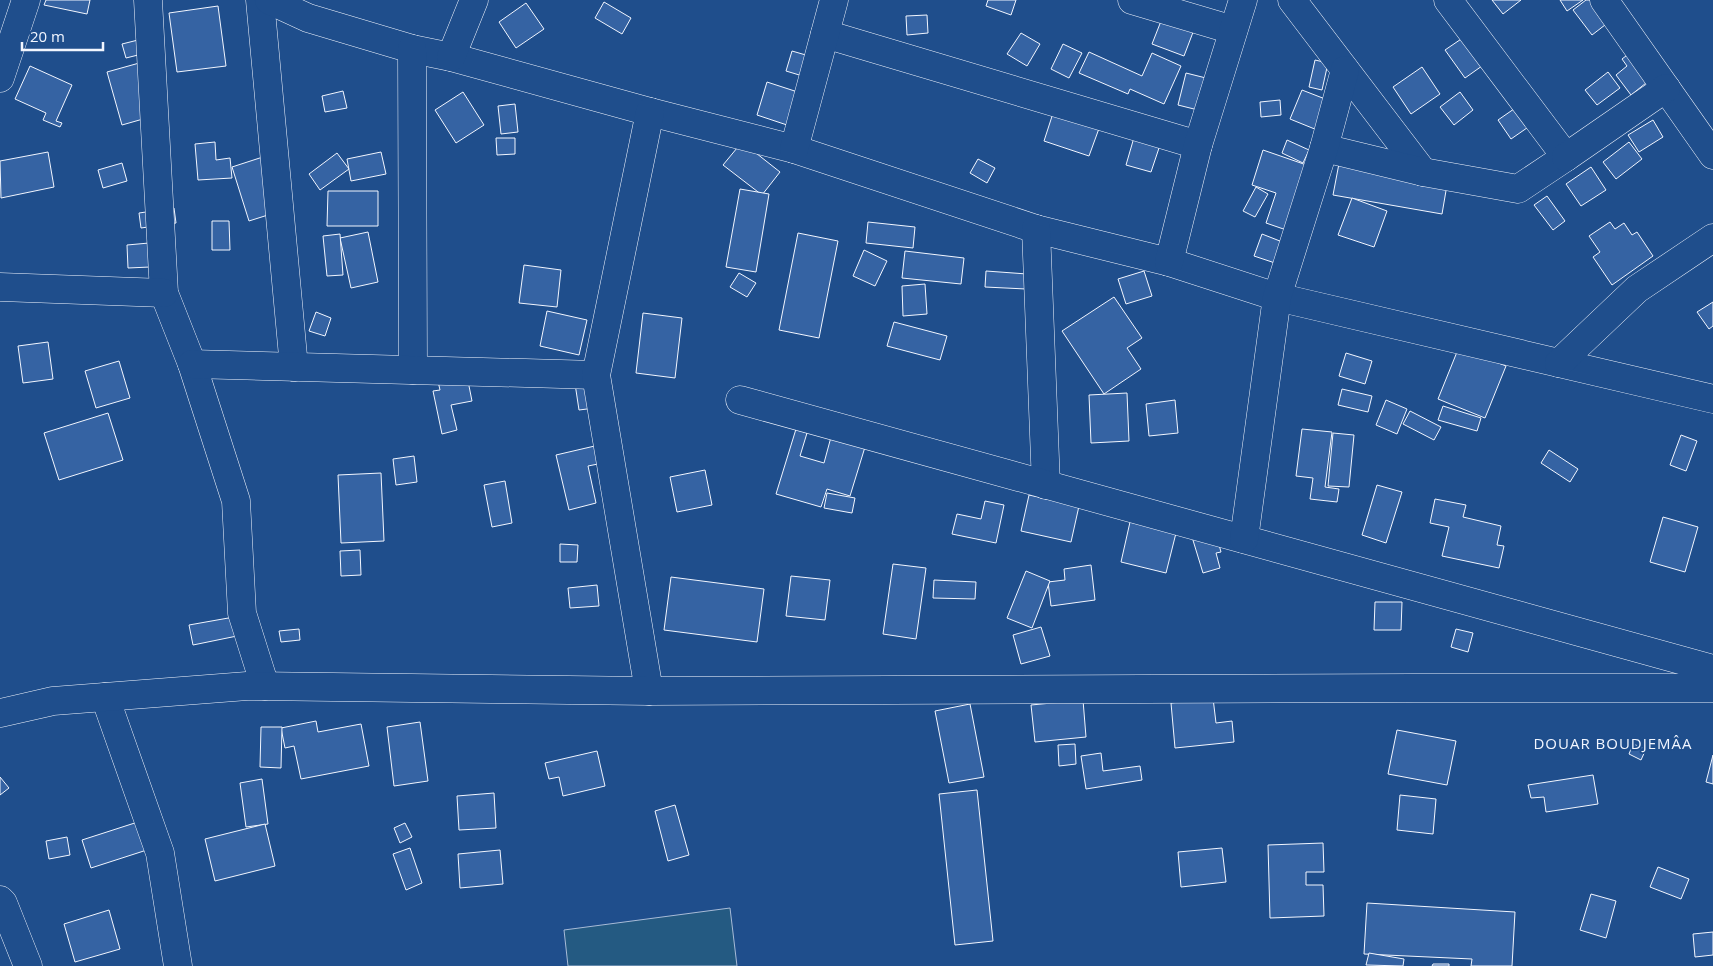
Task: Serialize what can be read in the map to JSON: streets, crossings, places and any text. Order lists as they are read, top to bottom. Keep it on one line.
{"districts":["DOUAR BOUDJEMÂA"],"scale_bar":"20 m"}
